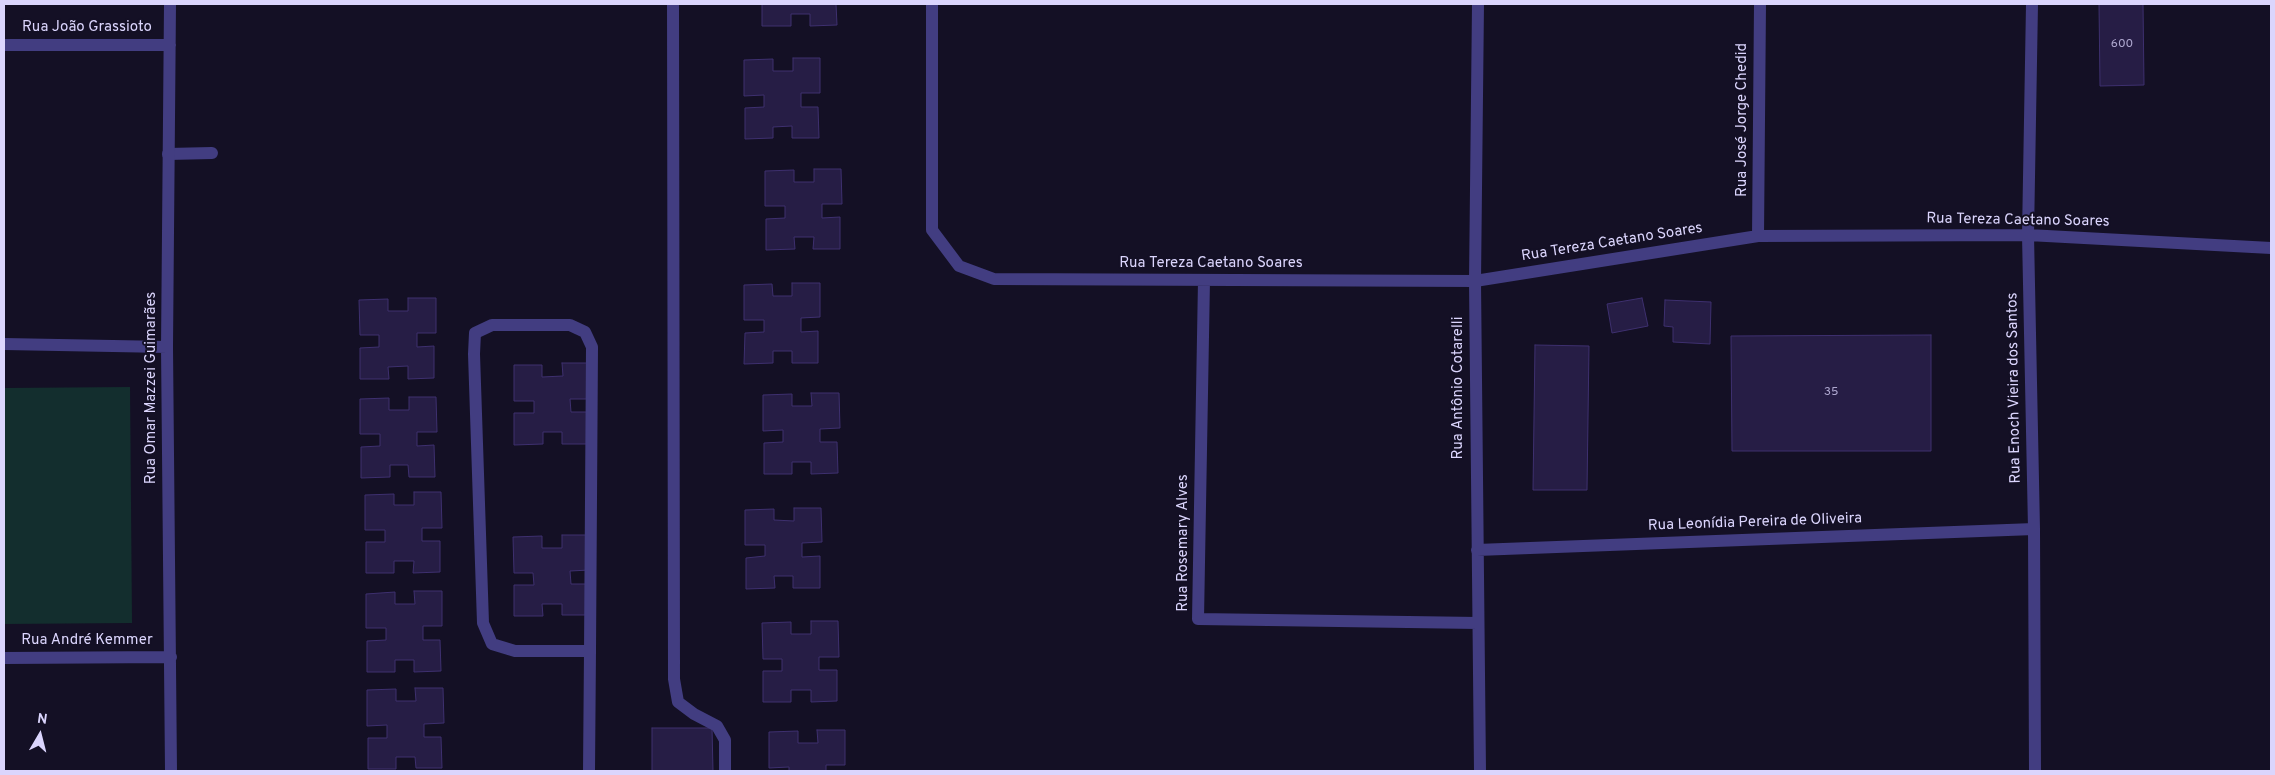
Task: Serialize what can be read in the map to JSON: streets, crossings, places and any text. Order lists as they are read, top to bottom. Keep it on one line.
{"streets":{"street":["Rua João Grassioto","Rua José Jorge Chedid","Rua Tereza Caetano Soares","Rua Omar Mazzei Guimarães","Rua Antônio Cotarelli","Rua Enoch Vieira dos Santos","Rua Leonídia Pereira de Oliveira","Rua Rosemary Alves","Rua André Kemmer"]},"crossings":[["Rua João Grassioto","Rua Omar Mazzei Guimarães"],["Rua José Jorge Chedid","Rua Tereza Caetano Soares"],["Rua Tereza Caetano Soares","Rua Antônio Cotarelli"],["Rua Tereza Caetano Soares","Rua Enoch Vieira dos Santos"],["Rua Tereza Caetano Soares","Rua Rosemary Alves"],["Rua Omar Mazzei Guimarães","Rua André Kemmer"],["Rua Antônio Cotarelli","Rua Leonídia Pereira de Oliveira"],["Rua Antônio Cotarelli","Rua Rosemary Alves"],["Rua Enoch Vieira dos Santos","Rua Leonídia Pereira de Oliveira"]],"house_numbers":["600","35"],"north":"top"}
